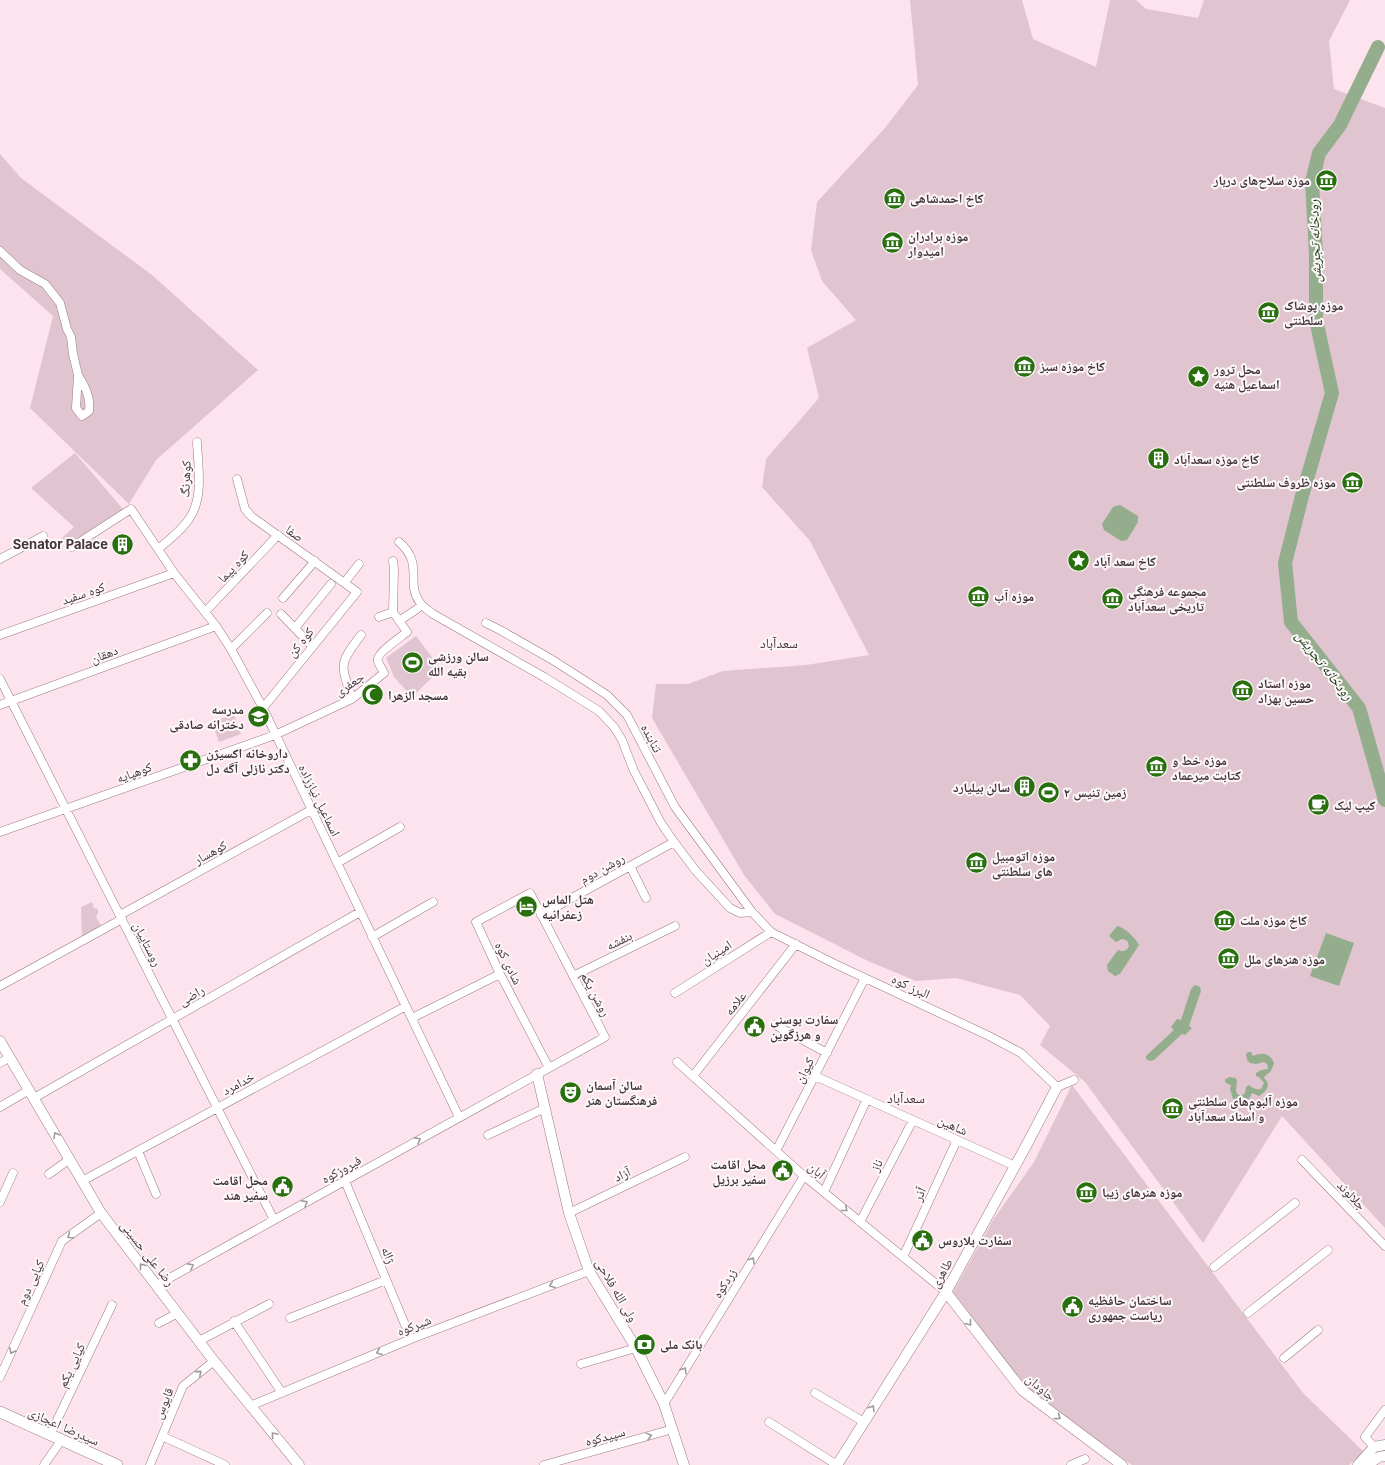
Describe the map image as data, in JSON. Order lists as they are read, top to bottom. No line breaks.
{"streets":{"main road":["سیدرضا اعجازی"],"street":["کوهرنگ","صفا","کوه پیما","کوه سفید","کوه کن","دهقان","جعفری","تنابنده","کوهپایه","اسماعیل نیاززاده","کوهسار","روشن دوم","بنفشه","روستاییان","امینیان","شادی کوه","البرز کوه","روشن یکم","راضی","علامه","کیوان","خدامرد","شاهین","ناز","فیروزکوه","آبان","آزاد","آذر","جلالوند","رضا علی حسینی","ژاله","طاهری","کیایی دوم","زردکوه","ولی‌ الله فلاحی","شیرکوه","کیایی یکم","جاودان","قایوس","سپیدکوه"]},"crossings":[["کوهرنگ","اسماعیل نیاززاده"],["صفا","کوه پیما"],["صفا","کوه کن"],["کوه پیما","اسماعیل نیاززاده"],["کوه سفید","اسماعیل نیاززاده"],["کوه کن","اسماعیل نیاززاده"],["دهقان","اسماعیل نیاززاده"],["دهقان","روستاییان"],["جعفری","کوهپایه"],["جعفری","اسماعیل نیاززاده"],["تنابنده","البرز کوه"],["کوهپایه","اسماعیل نیاززاده"],["کوهپایه","روستاییان"],["اسماعیل نیاززاده","کوهسار"],["اسماعیل نیاززاده","راضی"],["اسماعیل نیاززاده","خدامرد"],["اسماعیل نیاززاده","فیروزکوه"],["کوهسار","روستاییان"],["روشن دوم","روشن یکم"],["بنفشه","روشن یکم"],["روستاییان","راضی"],["روستاییان","خدامرد"],["روستاییان","فیروزکوه"],["امینیان","البرز کوه"],["شادی کوه","روشن یکم"],["البرز کوه","علامه"],["البرز کوه","کیوان"],["البرز کوه","طاهری"],["روشن یکم","فیروزکوه"],["روشن یکم","ولی‌ الله فلاحی"],["راضی","رضا علی حسینی"],["علامه","آبان"],["کیوان","شاهین"],["کیوان","آبان"],["خدامرد","رضا علی حسینی"],["شاهین","ناز"],["شاهین","آذر"],["شاهین","طاهری"],["ناز","آبان"],["فیروزکوه","رضا علی حسینی"],["فیروزکوه","ژاله"],["فیروزکوه","ولی‌ الله فلاحی"],["آبان","آذر"],["آبان","طاهری"],["آبان","زردکوه"],["آبان","جاودان"],["آزاد","ولی‌ الله فلاحی"],["رضا علی حسینی","کیایی دوم"],["رضا علی حسینی","شیرکوه"],["رضا علی حسینی","قایوس"],["ژاله","شیرکوه"],["طاهری","جاودان"],["زردکوه","ولی‌ الله فلاحی"],["ولی‌ الله فلاحی","شیرکوه"],["ولی‌ الله فلاحی","سپیدکوه"],["کیایی یکم","سیدرضا اعجازی"]],"one_way":["فیروزکوه","رضا علی حسینی","طاهری","کیایی دوم","زردکوه","جاودان","قایوس","سپیدکوه"],"districts":["سعدآباد","سعدآباد"],"water":["رودخانه تجریش"],"places":{"museum":["موزه سلاح‌های دربار","کاخ احمدشاهی","موزه برادران امیدوار","موزه پوشاک سلطنتی","کاخ موزه سبز","موزه ظروف سلطنتی","موزه آب","مجموعه فرهنگی تاریخی سعدآباد","موزه استاد حسین بهزاد","موزه خط و کتابت میرعماد","موزه اتومبیل های سلطنتی","کاخ موزه ملت","موزه هنرهای ملل","موزه آلبوم‌های سلطنتی و اسناد سعدآباد","موزه هنرهای زیبا"],"place":["محل ترور اسماعیل هنیه","کاخ سعد آباد"],"building":["کاخ موزه سعدآباد","Senator Palace","سالن بیلیارد"],"sports":["سالن ورزشی بقیه الله","زمین تنیس ۲"],"mosque":["مسجد الزهرا"],"school or university":["مدرسه دخترانه صادقی"],"pharmacy":["داروخانه اکسیژن دکتر نازلی آگه دل"],"cafe":["کیپ لیک"],"hotel":["هتل الماس زعفرانیه"],"public building":["سفارت بوسنی و هرزگوین","محل اقامت سفیر برزیل","محل اقامت سفیر هند","سفارت بلاروس","ساختمان حافظیه ریاست جمهوری"],"theatre":["سالن آسمان فرهنگستان هنر"],"bank":["بانک ملی"]}}
